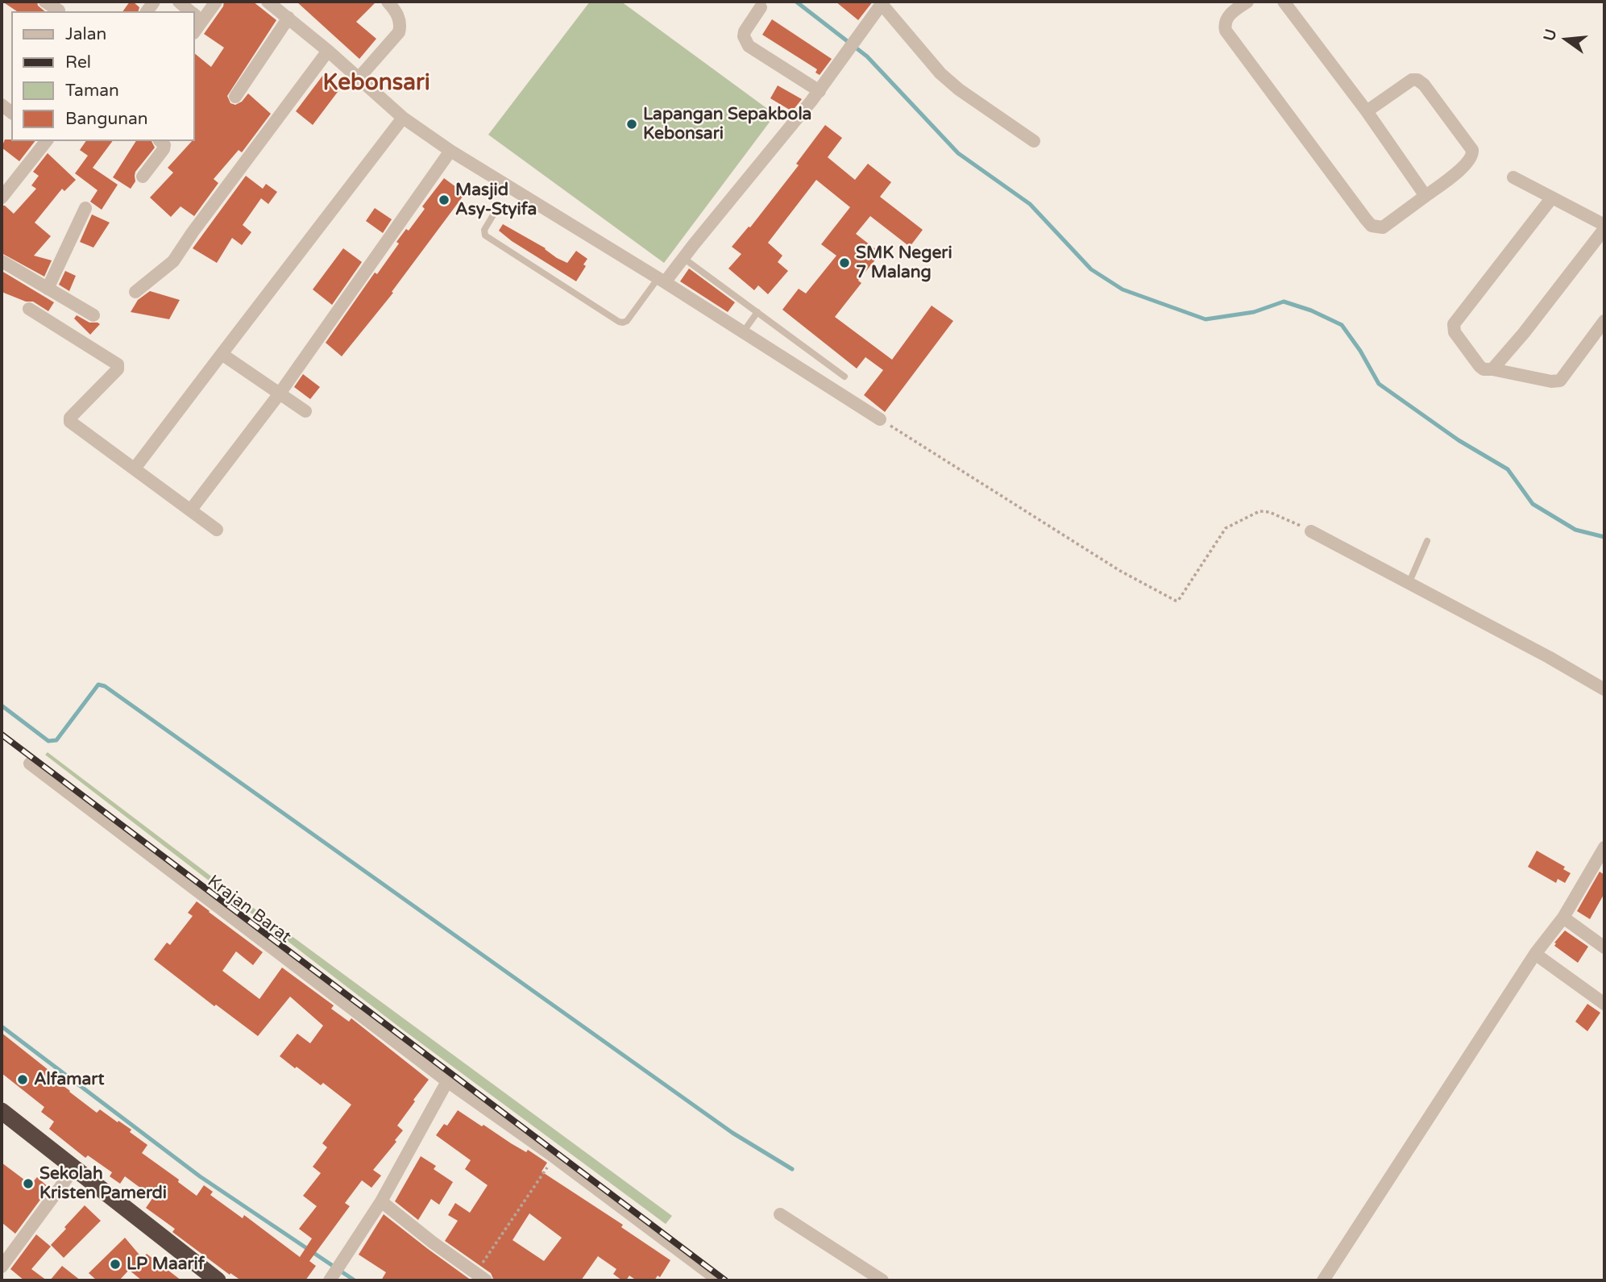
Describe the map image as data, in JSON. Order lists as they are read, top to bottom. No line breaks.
{"streets":{"street":["Krajan Barat"]},"districts":["Kebonsari"],"places":["Lapangan Sepakbola Kebonsari","Masjid Asy-Styifa","SMK Negeri 7 Malang","Alfamart","Sekolah Kristen Pamerdi","LP Maarif"],"legend":["Jalan","Rel","Taman","Bangunan"],"north":"left"}
